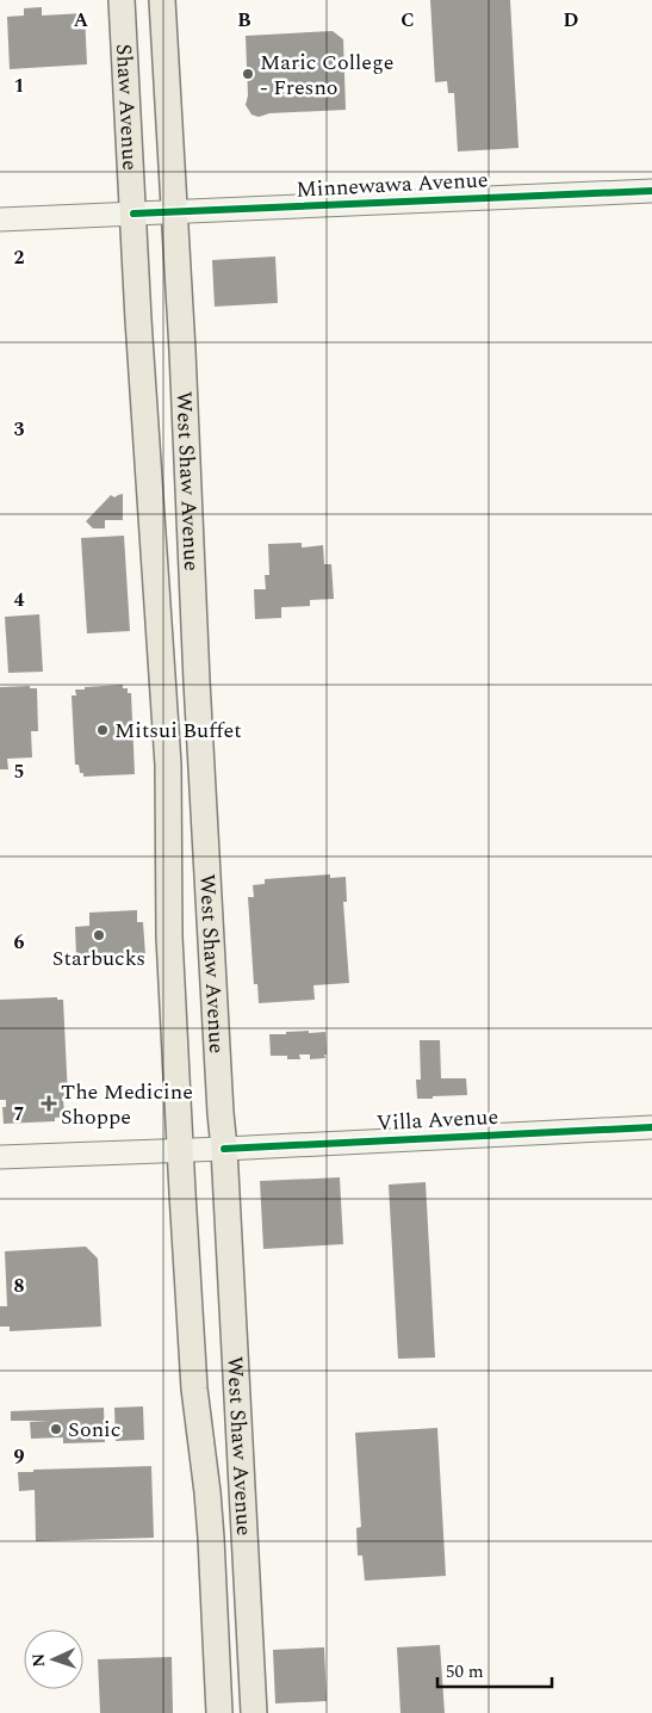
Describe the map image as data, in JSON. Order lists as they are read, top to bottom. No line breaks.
{"streets":{"main road":["Shaw Avenue","West Shaw Avenue"],"street":["Minnewawa Avenue","Villa Avenue"]},"crossings":[["Shaw Avenue","Minnewawa Avenue"],["Shaw Avenue","West Shaw Avenue"],["Minnewawa Avenue","West Shaw Avenue"],["West Shaw Avenue","Villa Avenue"]],"places":{"other":["Maric College - Fresno","Mitsui Buffet","Starbucks","Sonic"],"health":["The Medicine Shoppe"]},"scale_bar":"50 m","north":"left","grid":{"columns":["A","B","C","D"],"rows":["1","2","3","4","5","6","7","8","9"]}}
